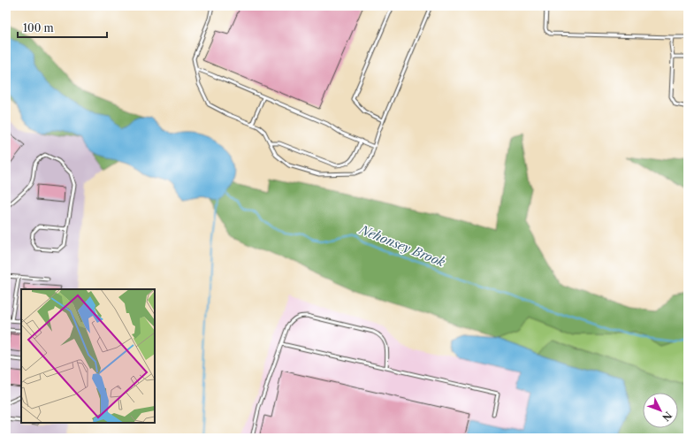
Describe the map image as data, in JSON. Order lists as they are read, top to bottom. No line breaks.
{"water":["Nehonsey Brook"],"scale_bar":"100 m","north":"bottom right"}
